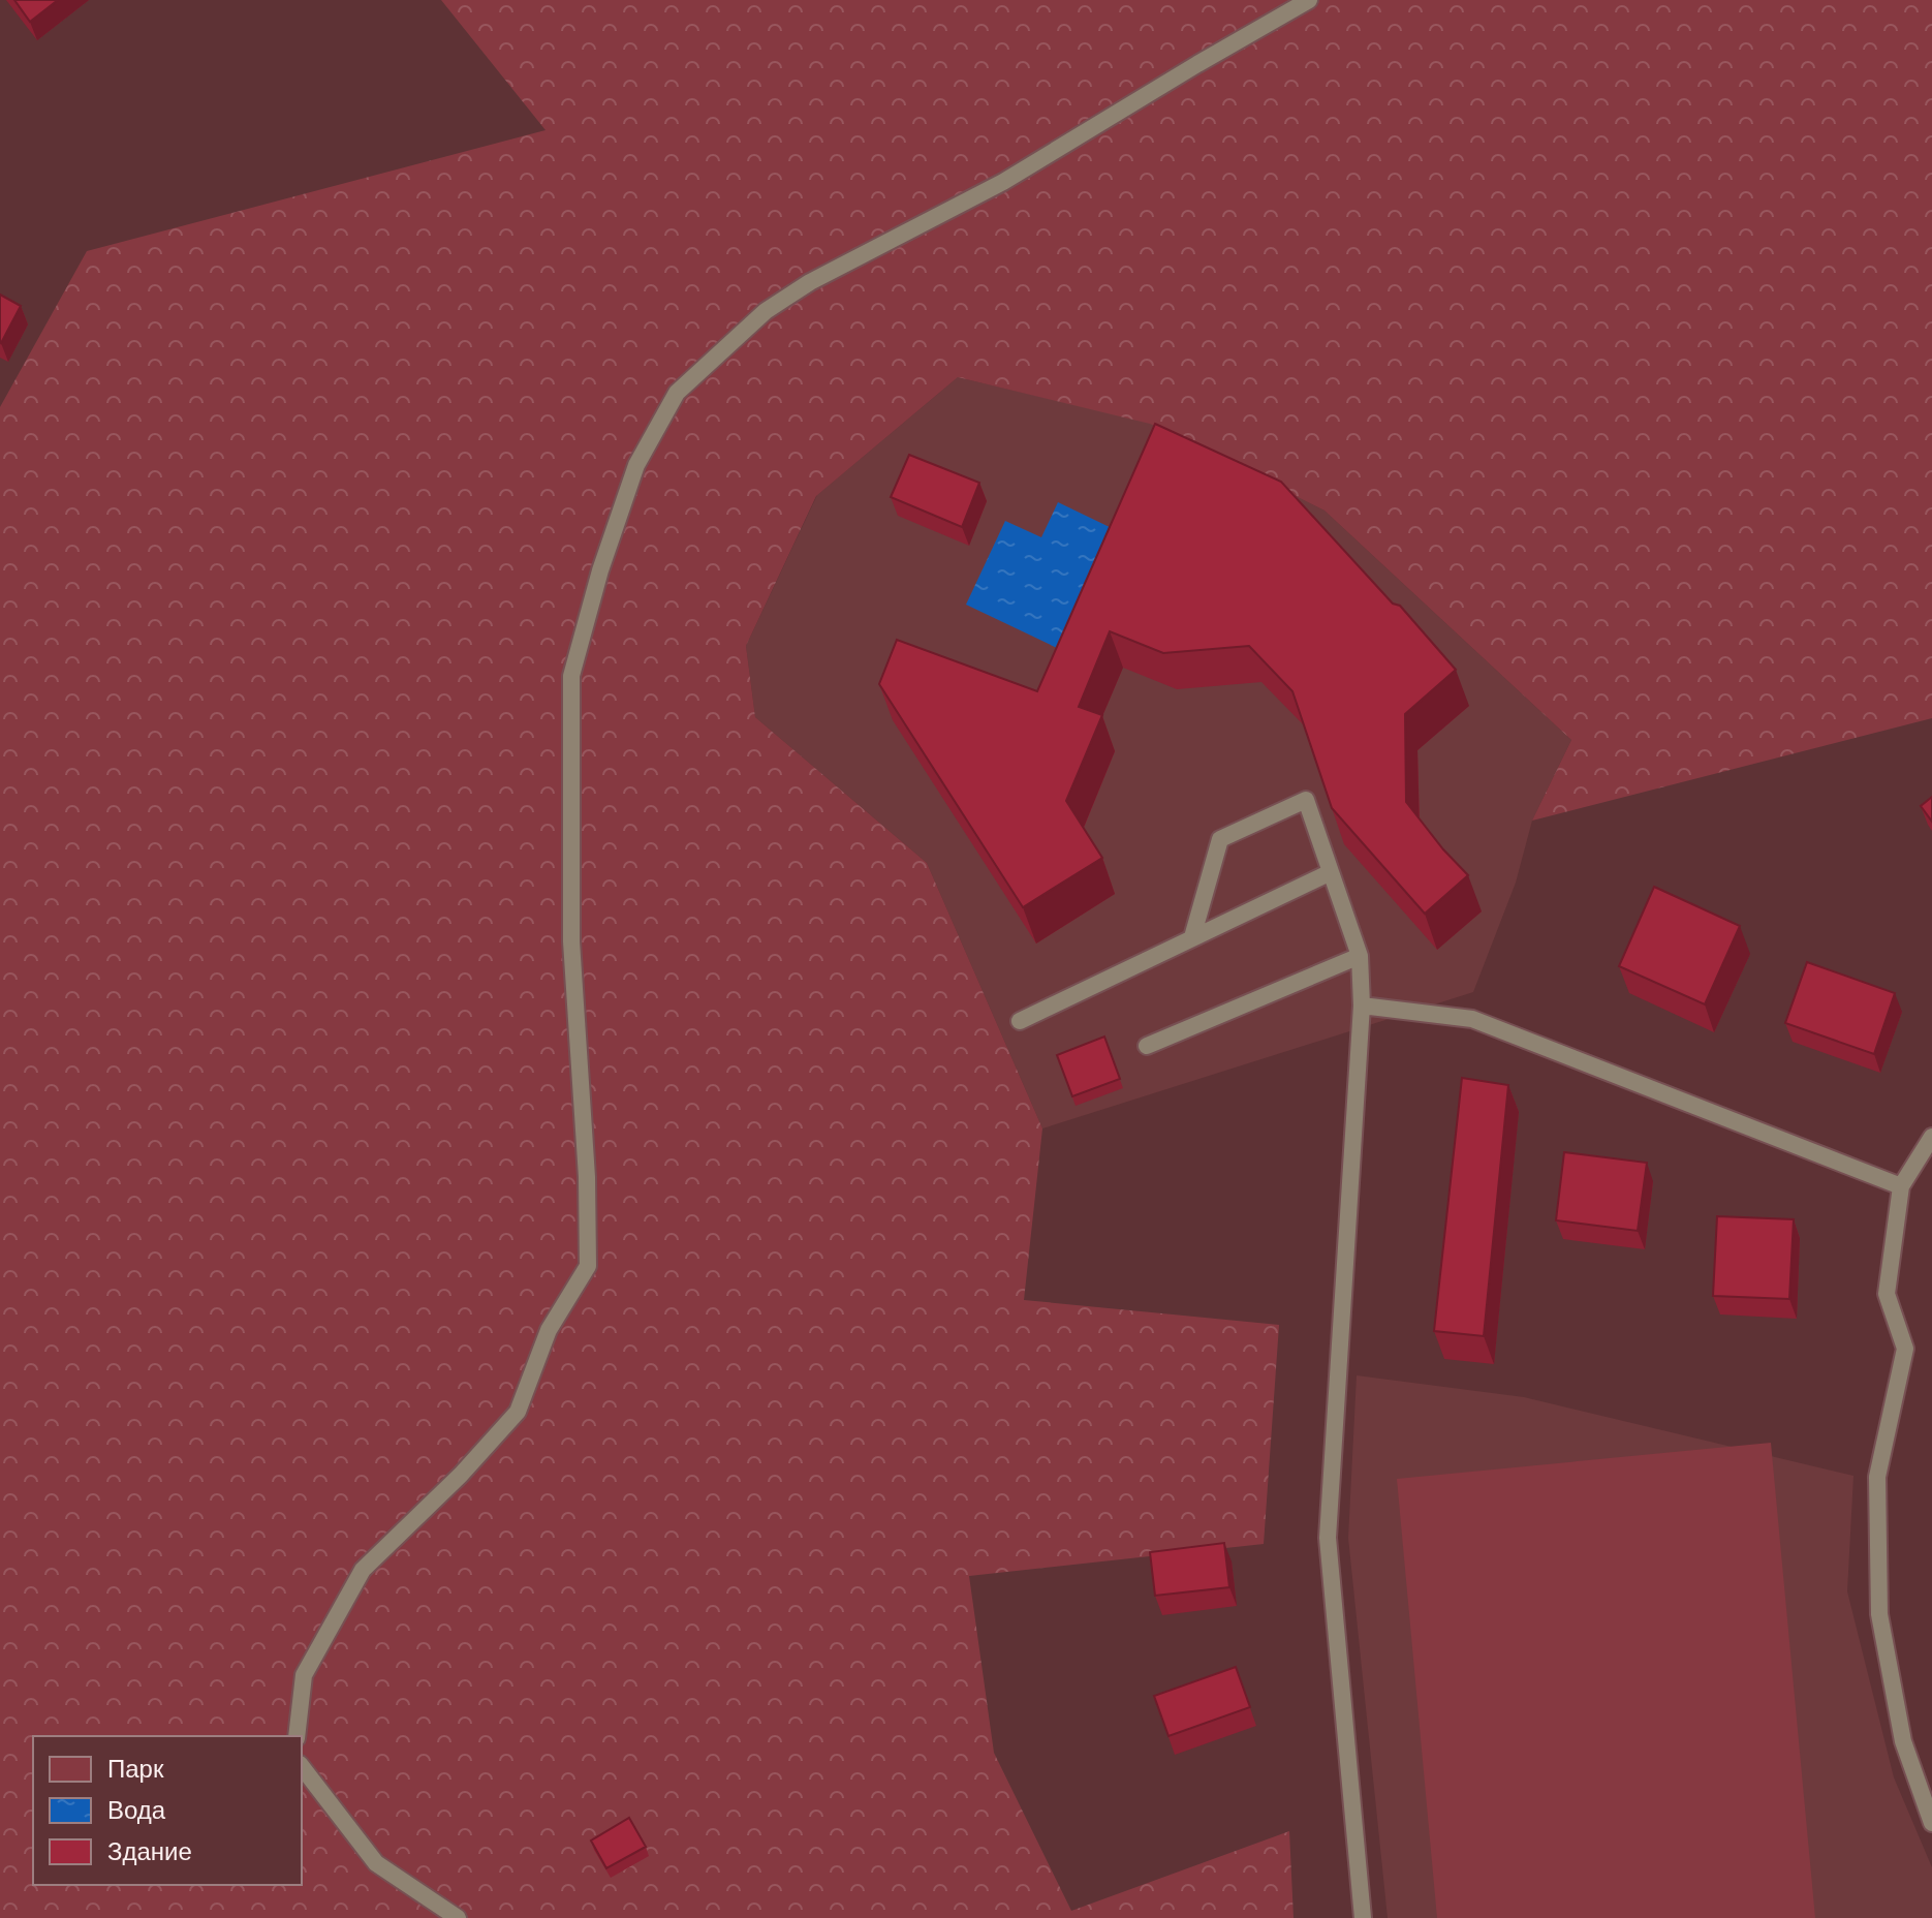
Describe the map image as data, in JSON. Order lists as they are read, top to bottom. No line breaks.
{"legend":["Парк","Вода","Здание"]}
